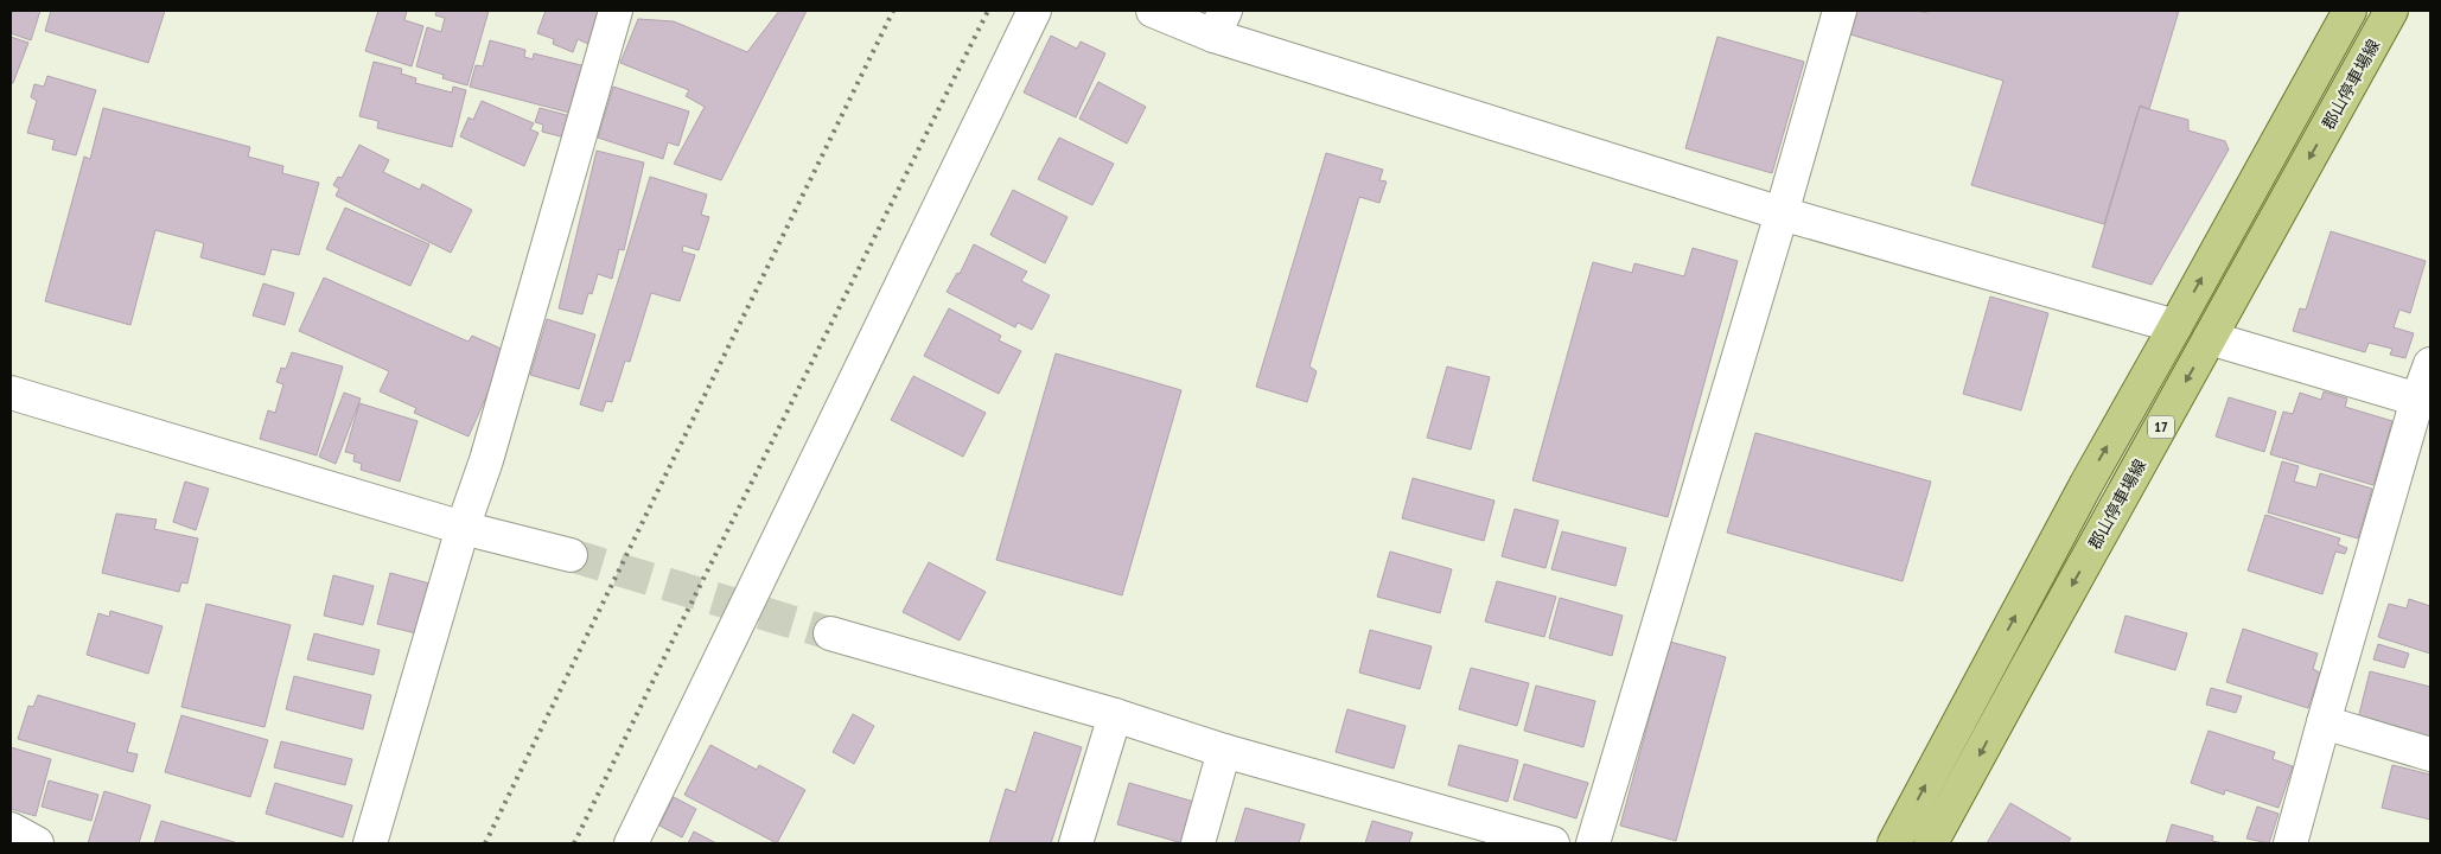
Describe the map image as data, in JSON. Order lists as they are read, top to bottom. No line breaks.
{"streets":{"main road":["郡山停車場線","17"]}}
